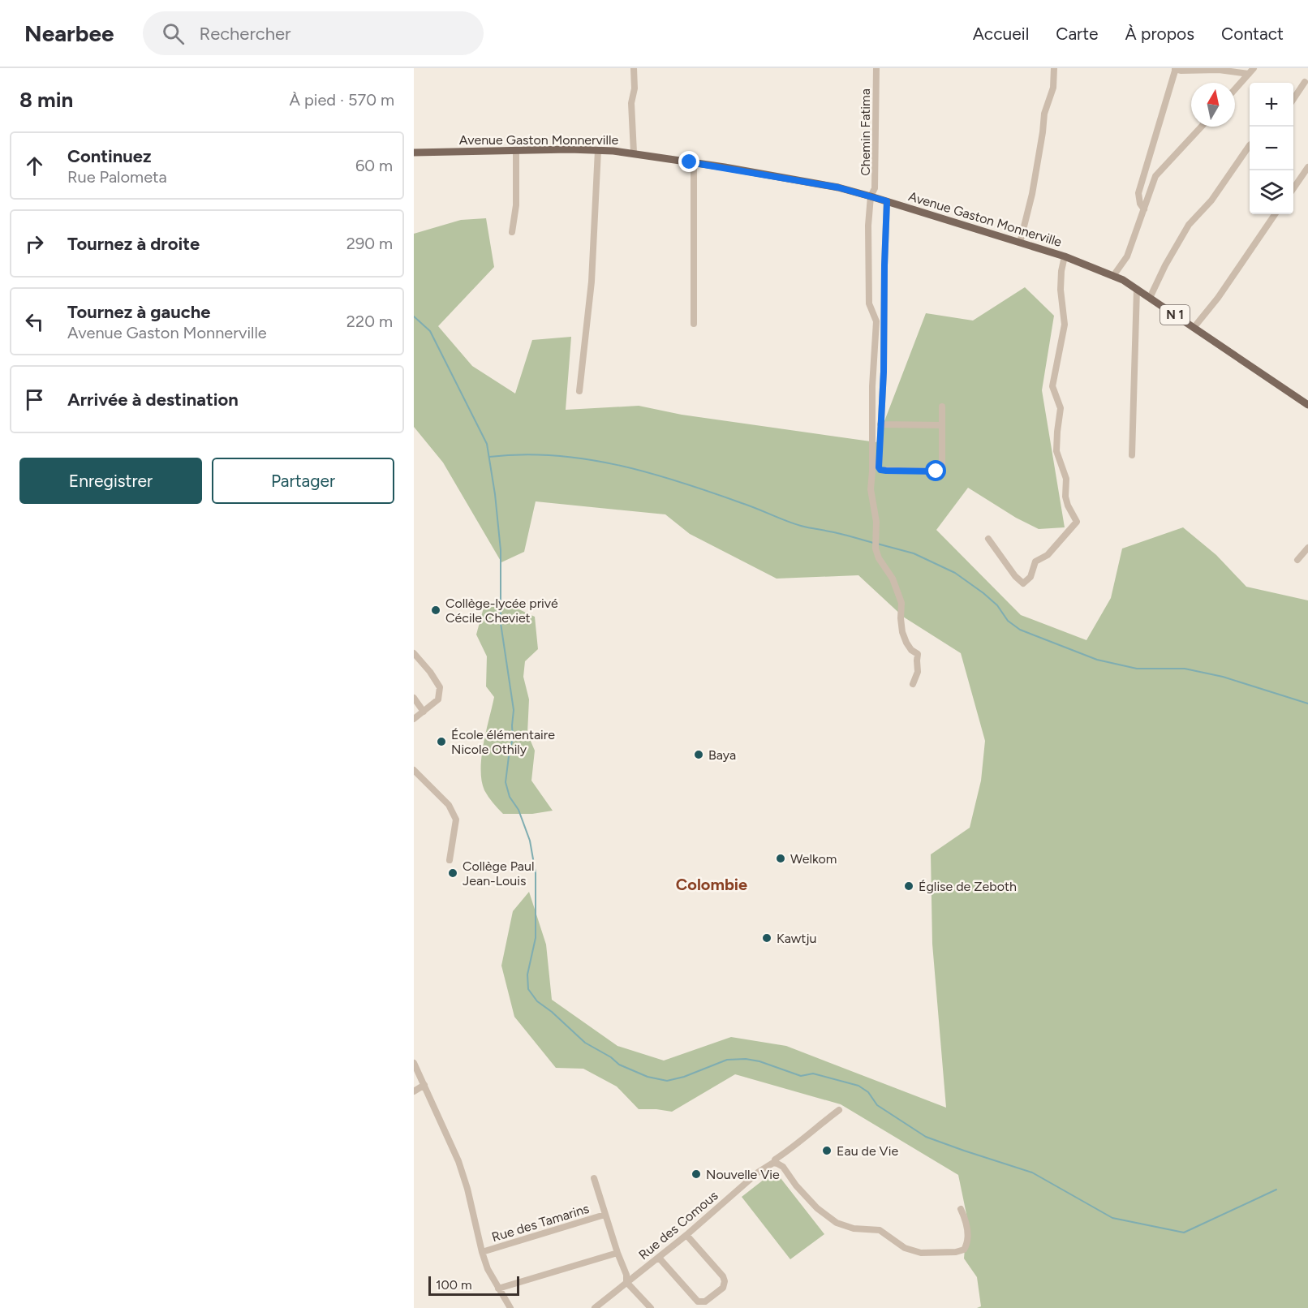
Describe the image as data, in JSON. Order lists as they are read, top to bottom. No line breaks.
{"streets":{"main road":["Avenue Gaston Monnerville","N 1"],"street":["Chemin Fatima","Rue des Tamarins","Rue des Comous"]},"crossings":[["Chemin Fatima","Avenue Gaston Monnerville"]],"districts":["Colombie"],"places":["Collège-lycée privé Cécile Cheviet","École élémentaire Nicole Othily","Baya","Welkom","Collège Paul Jean-Louis","Église de Zeboth","Kawtju","Eau de Vie","Nouvelle Vie"],"scale_bar":"100 m","north":"top","page":{"header":"Nearbee","search":"Rechercher","nav":["Accueil","Carte","À propos","Contact"],"heading":["8 min","À pied · 570 m"],"map_buttons":["+","−"],"list":[["Continuez","Rue Palometa","60 m"],["Tournez à droite","290 m"],["Tournez à gauche","Avenue Gaston Monnerville","220 m"],"Arrivée à destination"],"buttons":["Enregistrer","Partager"],"scale":"100 m"}}
